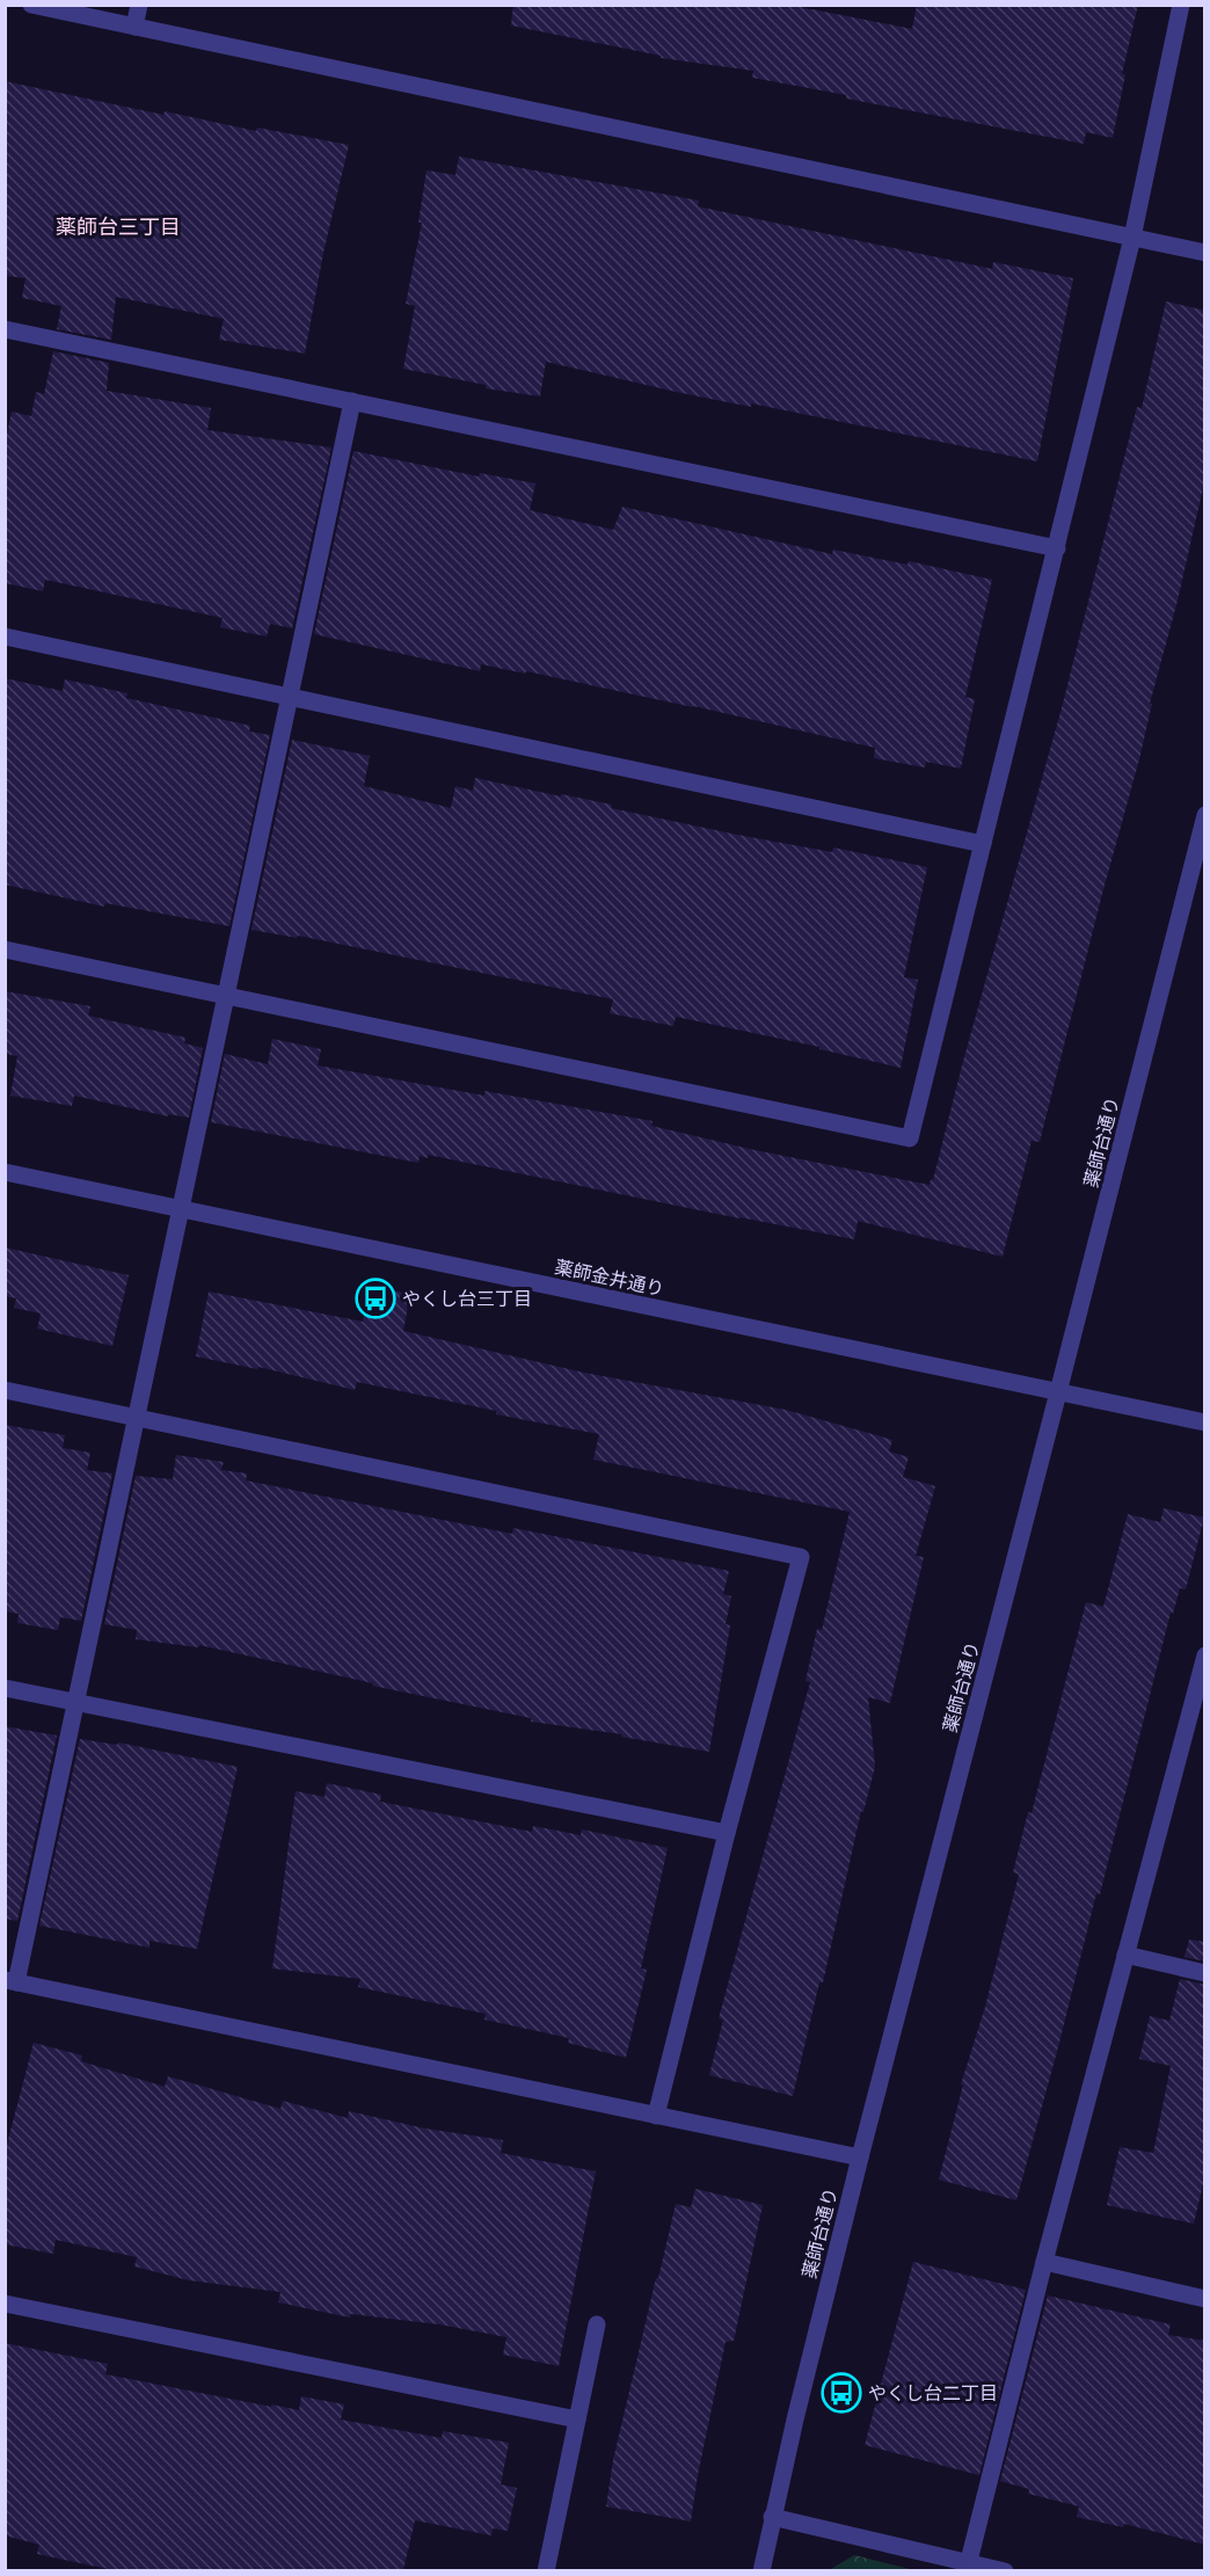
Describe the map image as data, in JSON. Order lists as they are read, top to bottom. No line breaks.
{"streets":{"street":["薬師台通り","薬師金井通り"]},"crossings":[["薬師台通り","薬師金井通り"]],"districts":["薬師台三丁目"],"places":{"bus stop":["やくし台三丁目","やくし台二丁目"]}}
